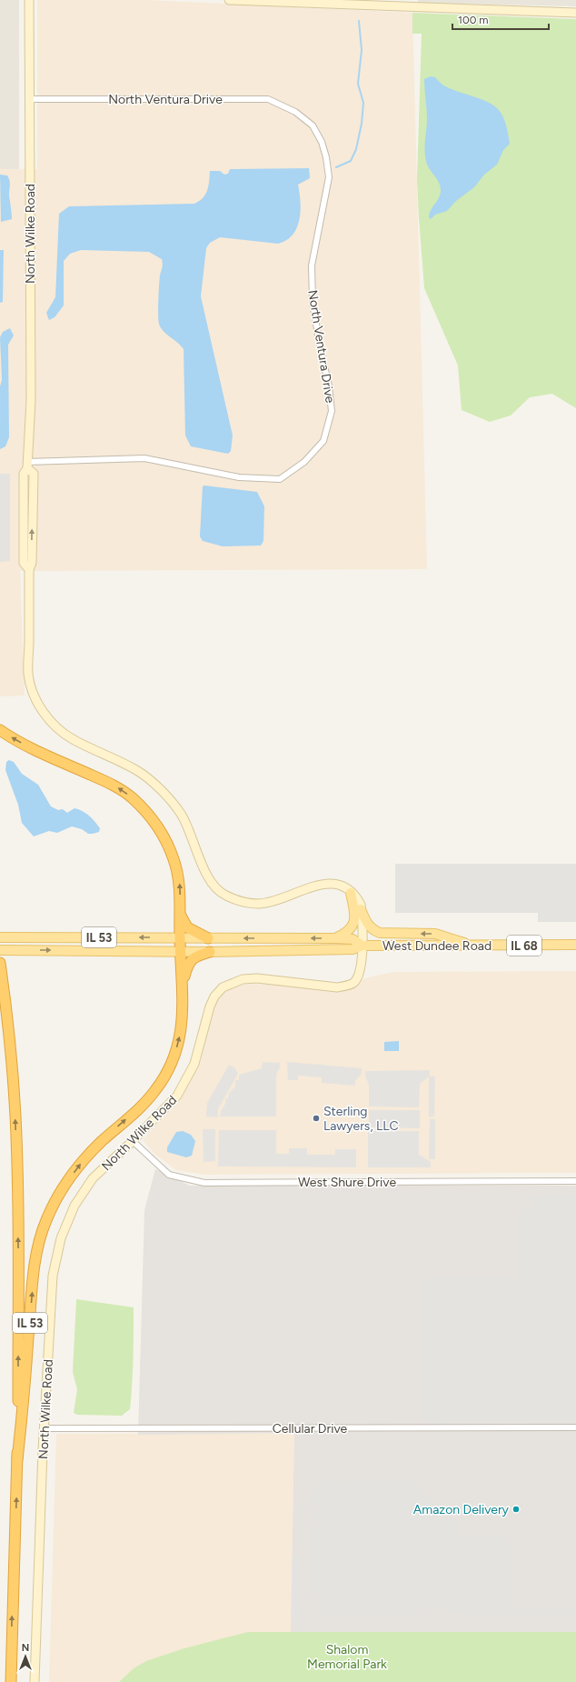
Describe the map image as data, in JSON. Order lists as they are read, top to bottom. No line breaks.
{"streets":{"highway":["IL 53"],"main road":["West Dundee Road","IL 68"],"street":["North Ventura Drive","North Wilke Road","West Shure Drive","Cellular Drive"]},"crossings":[["North Ventura Drive","North Wilke Road"],["North Wilke Road","West Dundee Road"],["North Wilke Road","West Shure Drive"],["North Wilke Road","Cellular Drive"],["IL 53","West Dundee Road"],["IL 53","IL 68"],["West Dundee Road","IL 68"]],"parks":["Shalom Memorial Park"],"places":["Sterling Lawyers, LLC","Amazon Delivery"],"scale_bar":"100 m","north":"top"}
